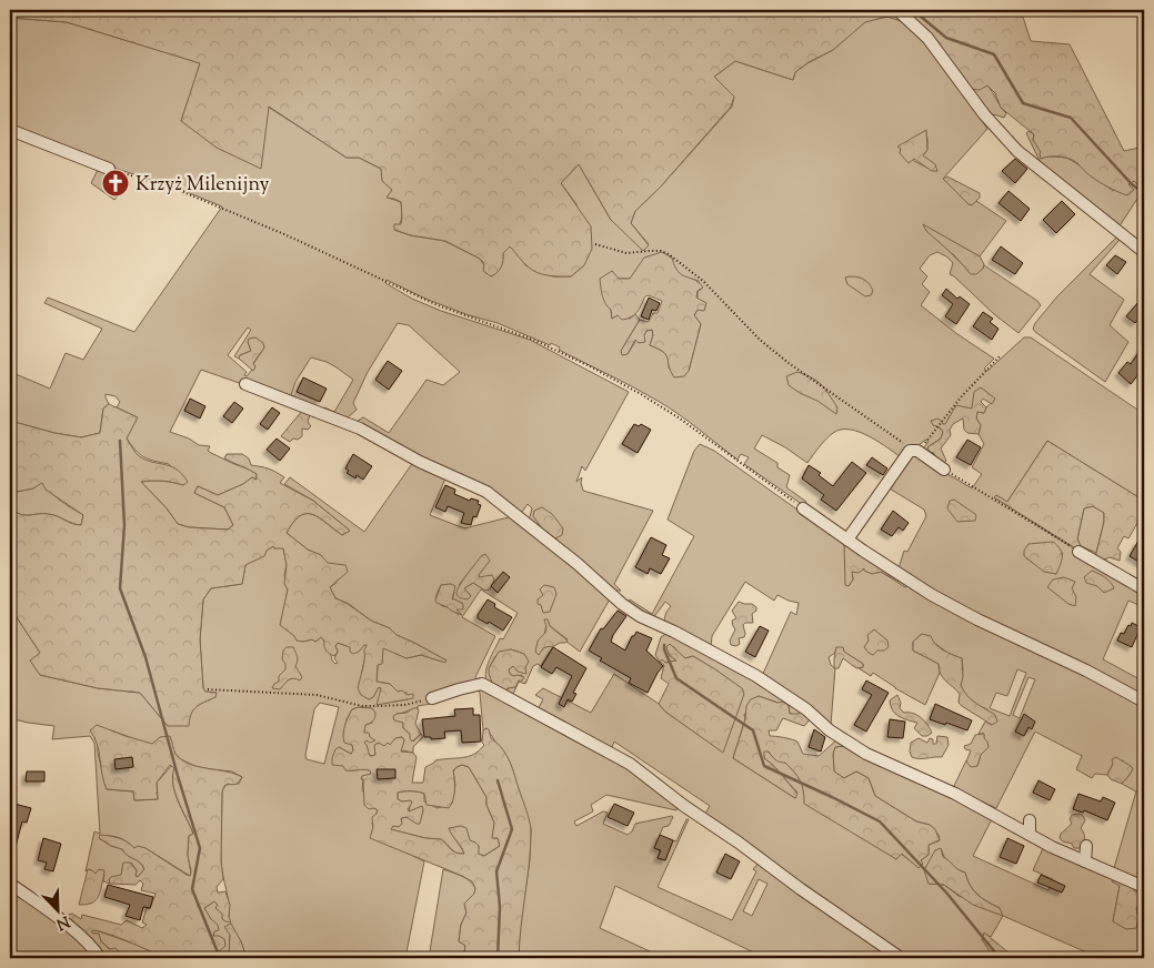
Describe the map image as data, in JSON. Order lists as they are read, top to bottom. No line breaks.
{"places":{"church":["Krzyż Milenijny"]},"north":"bottom right"}
